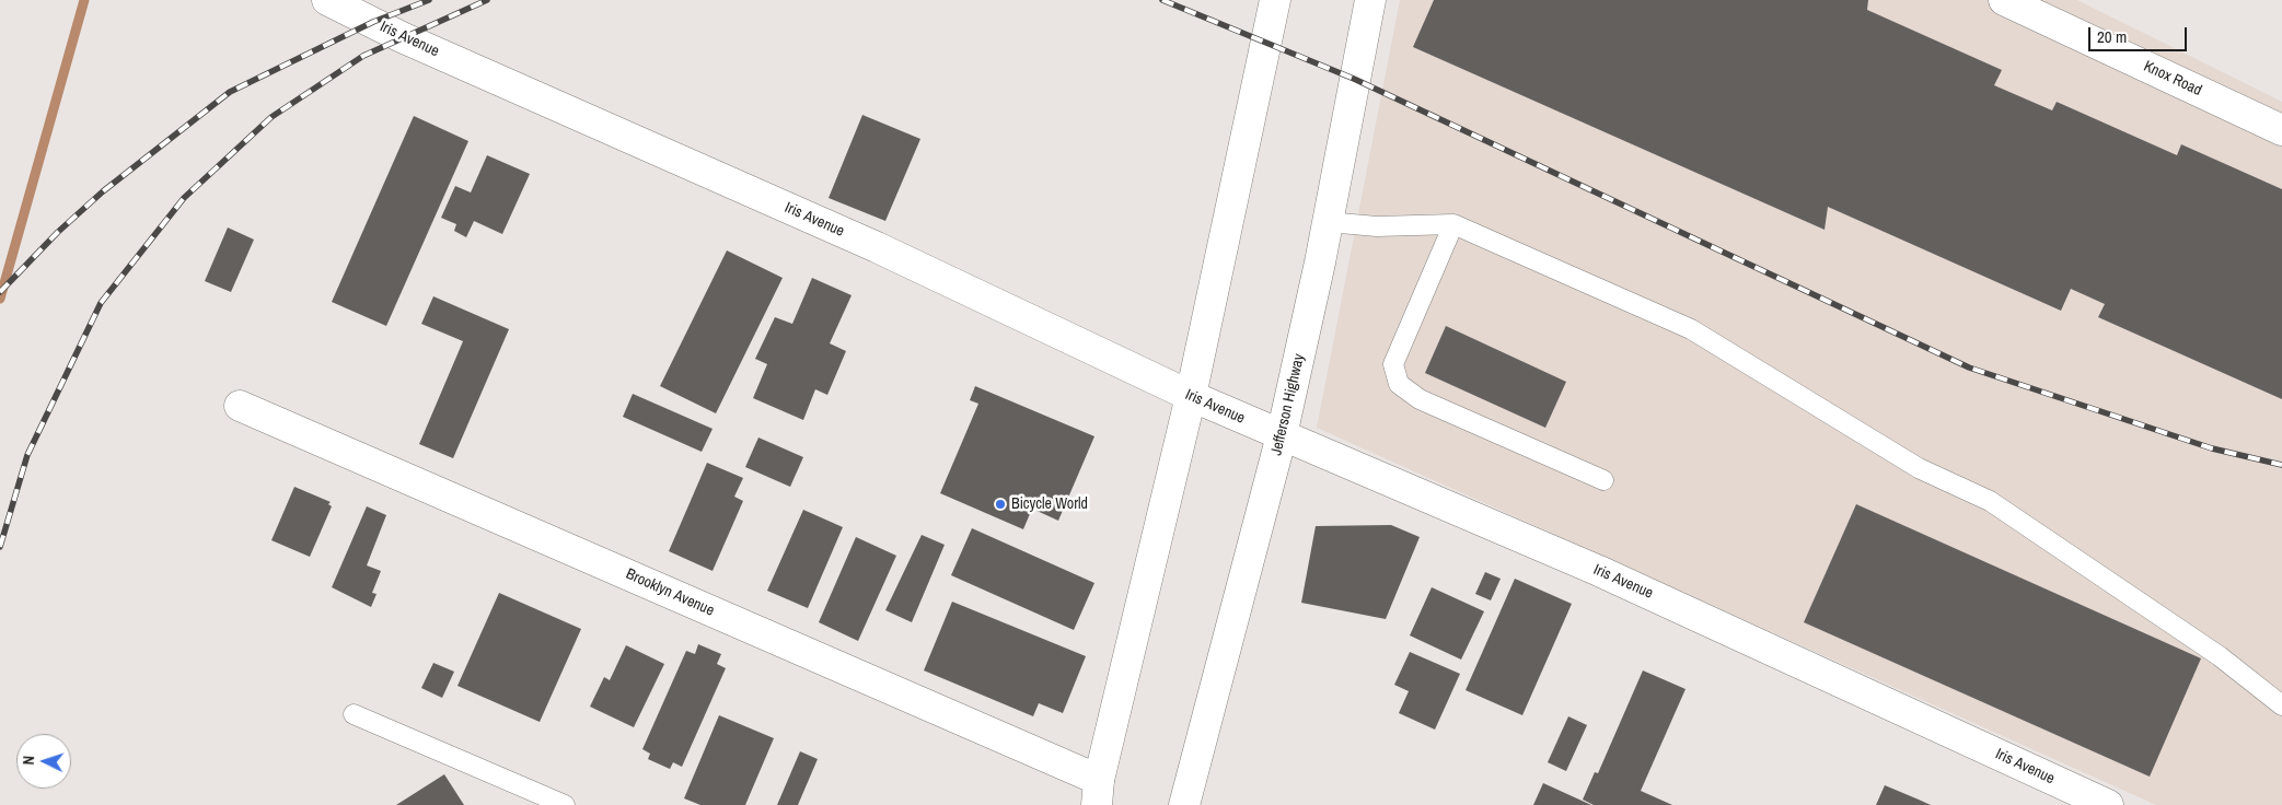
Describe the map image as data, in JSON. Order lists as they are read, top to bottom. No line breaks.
{"streets":{"street":["Iris Avenue","Knox Road","Jefferson Highway","Brooklyn Avenue"]},"crossings":[["Iris Avenue","Jefferson Highway"]],"places":["Bicycle World"],"scale_bar":"20 m","north":"left"}
